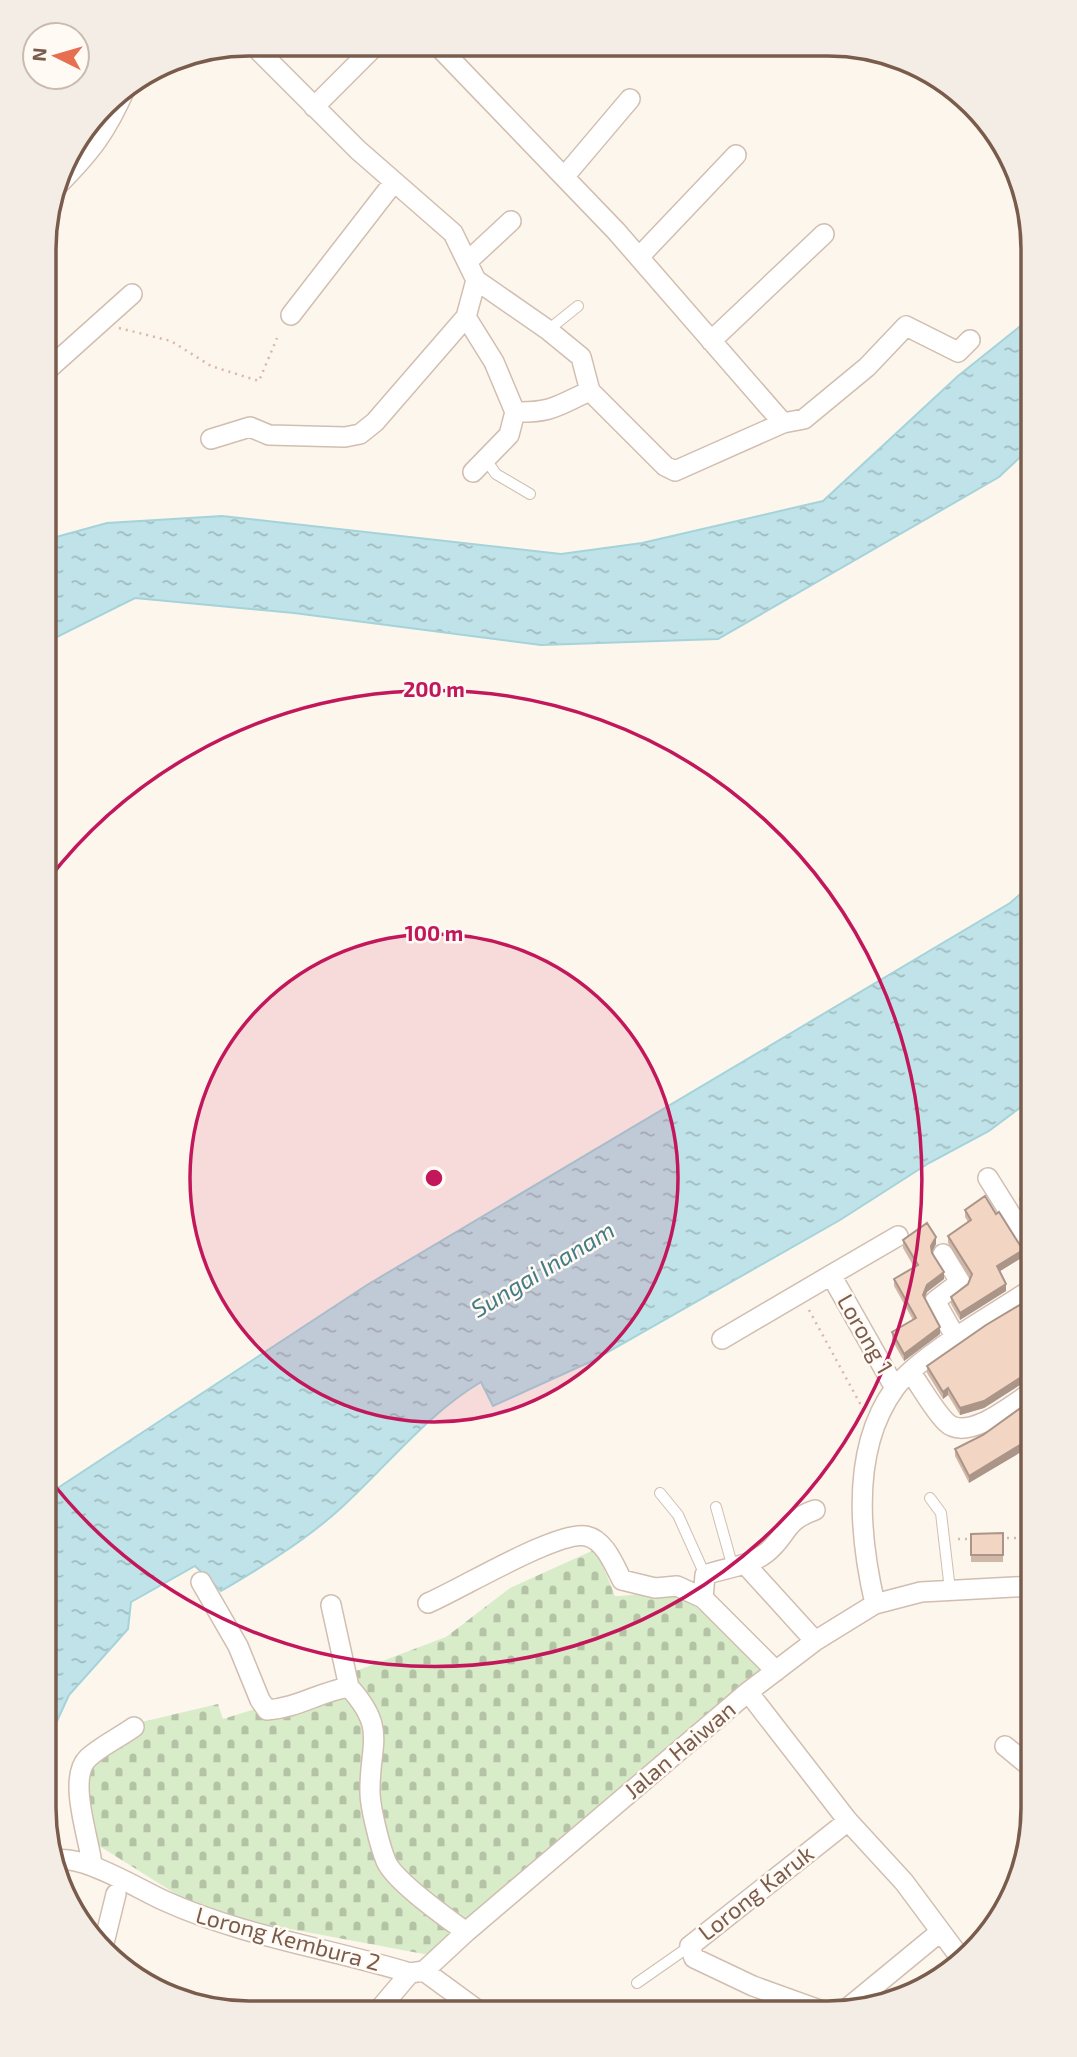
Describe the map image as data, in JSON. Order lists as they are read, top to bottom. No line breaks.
{"streets":{"street":["Lorong 1","Jalan Haiwan","Lorong Karuk","Lorong Kembura 2"]},"crossings":[["Jalan Haiwan","Lorong Kembura 2"]],"water":["Sungai Inanam"],"north":"left","rings":["200 m","100 m"]}
